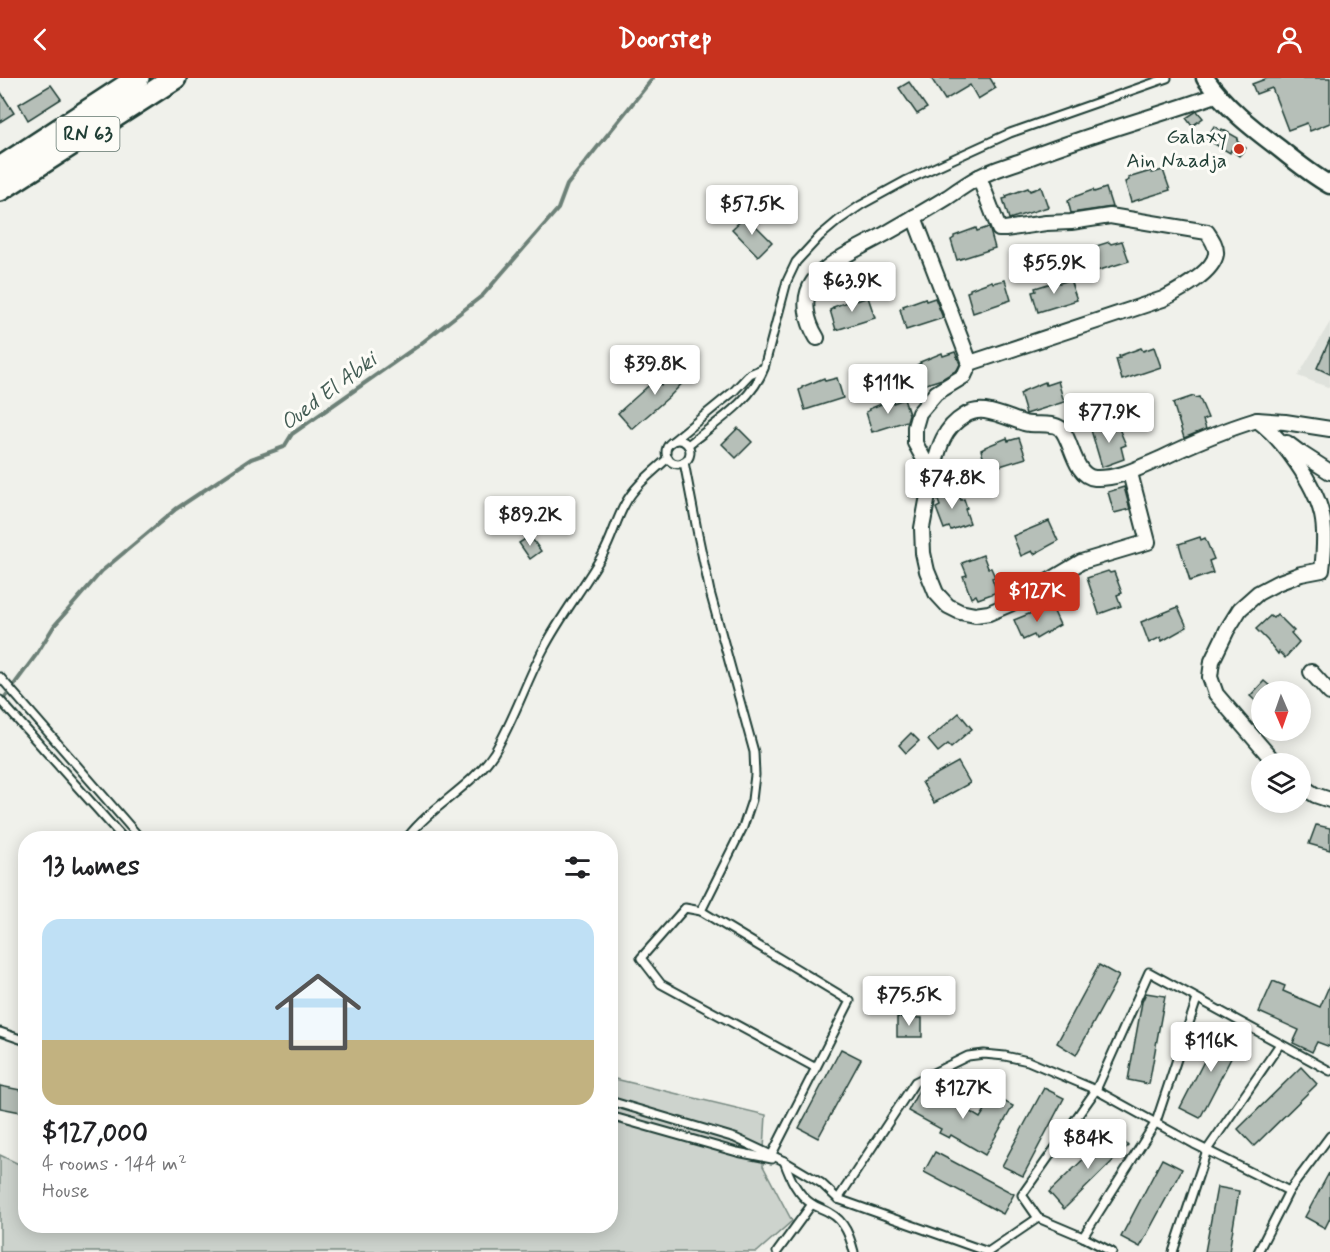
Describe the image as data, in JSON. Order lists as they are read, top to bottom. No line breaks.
{"streets":{"main road":["RN 63"]},"water":["Oued El Abki"],"places":["Galaxy Ain Naadja"],"north":"bottom","page":{"header":"Doorstep","price":["$57.5K","$55.9K","$63.9K","$39.8K","$111K","$77.9K","$74.8K","$89.2K","$127K","$75.5K","$116K","$127K","$84K"],"heading":"13 homes","list":[{"name":"$127,000","note":"4 rooms · 144 m² · House"}]}}
